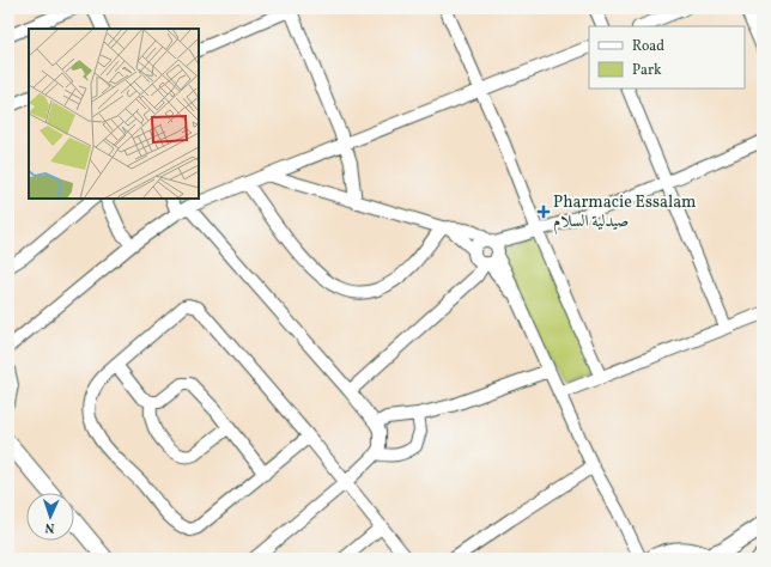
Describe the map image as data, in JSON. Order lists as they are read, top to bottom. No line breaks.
{"places":{"health":["Pharmacie Essalam صيدلية السلام"]},"legend":["Road","Park"],"north":"bottom"}
